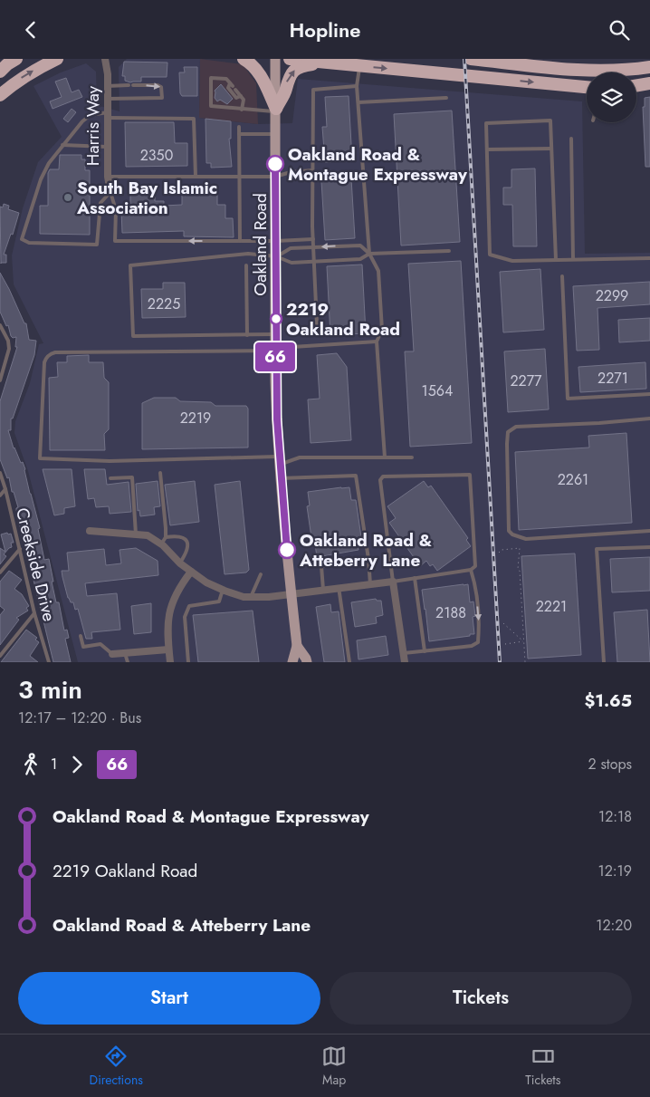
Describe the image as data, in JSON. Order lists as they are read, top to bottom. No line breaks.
{"streets":{"main road":["Oakland Road"],"street":["Harris Way"],"lane":["Creekside Drive"]},"places":["Oakland Road & Montague Expressway","South Bay Islamic Association","2219 Oakland Road","Oakland Road & Atteberry Lane"],"lines":["bus line 66"],"house_numbers":["2350","2299","2225","2271","2277","1564","2219","2261","2221","2188"],"page":{"header":"Hopline","on_map":"66","heading":["3 min","12:17 – 12:20 · Bus","$1.65"],"legs":["1","66","2 stops"],"list":[{"name":"Oakland Road & Montague Expressway","value":"12:18"},{"name":"2219 Oakland Road","value":"12:19"},{"name":"Oakland Road & Atteberry Lane","value":"12:20"}],"buttons":["Start","Tickets"],"tabs":["Directions","Map","Tickets"]}}
